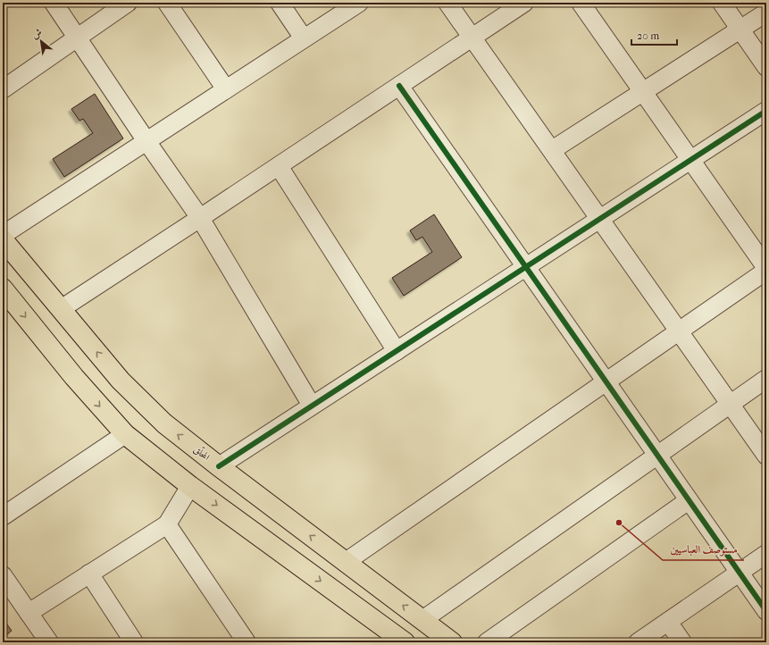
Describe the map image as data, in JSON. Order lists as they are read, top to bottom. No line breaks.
{"streets":{"highway":["المحلّق"]},"places":["مستوصف العباسيين"],"scale_bar":"20 m","north":"top left"}
